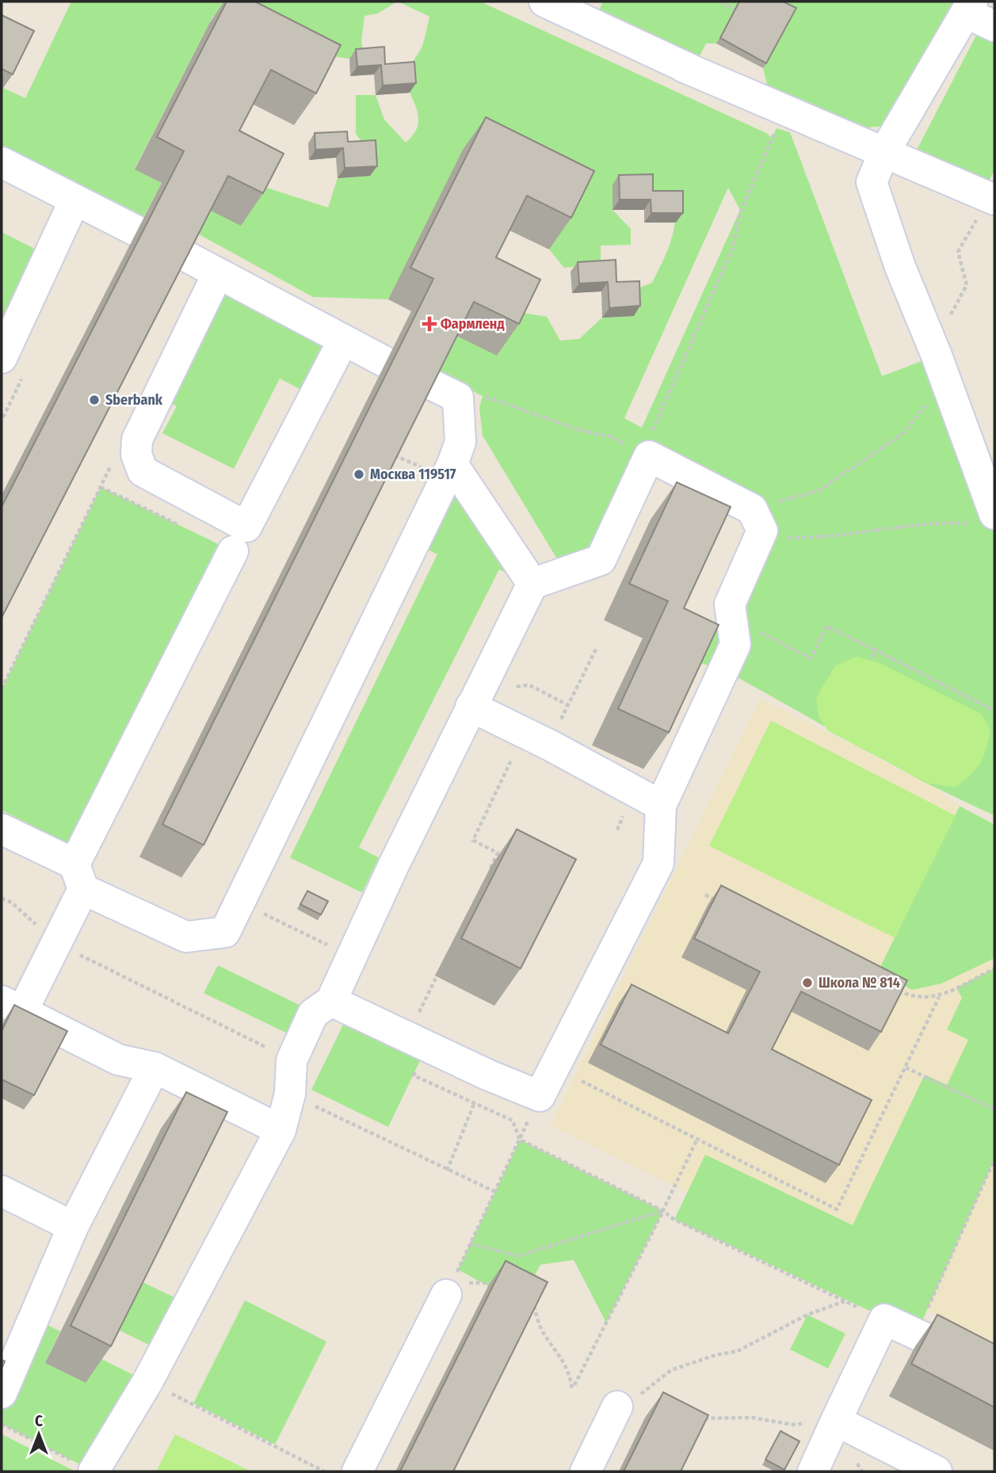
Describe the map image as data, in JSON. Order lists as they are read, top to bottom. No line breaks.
{"places":{"health":["Фармленд"],"other":["Sberbank","Москва 119517","Школа № 814"]},"north":"top"}
